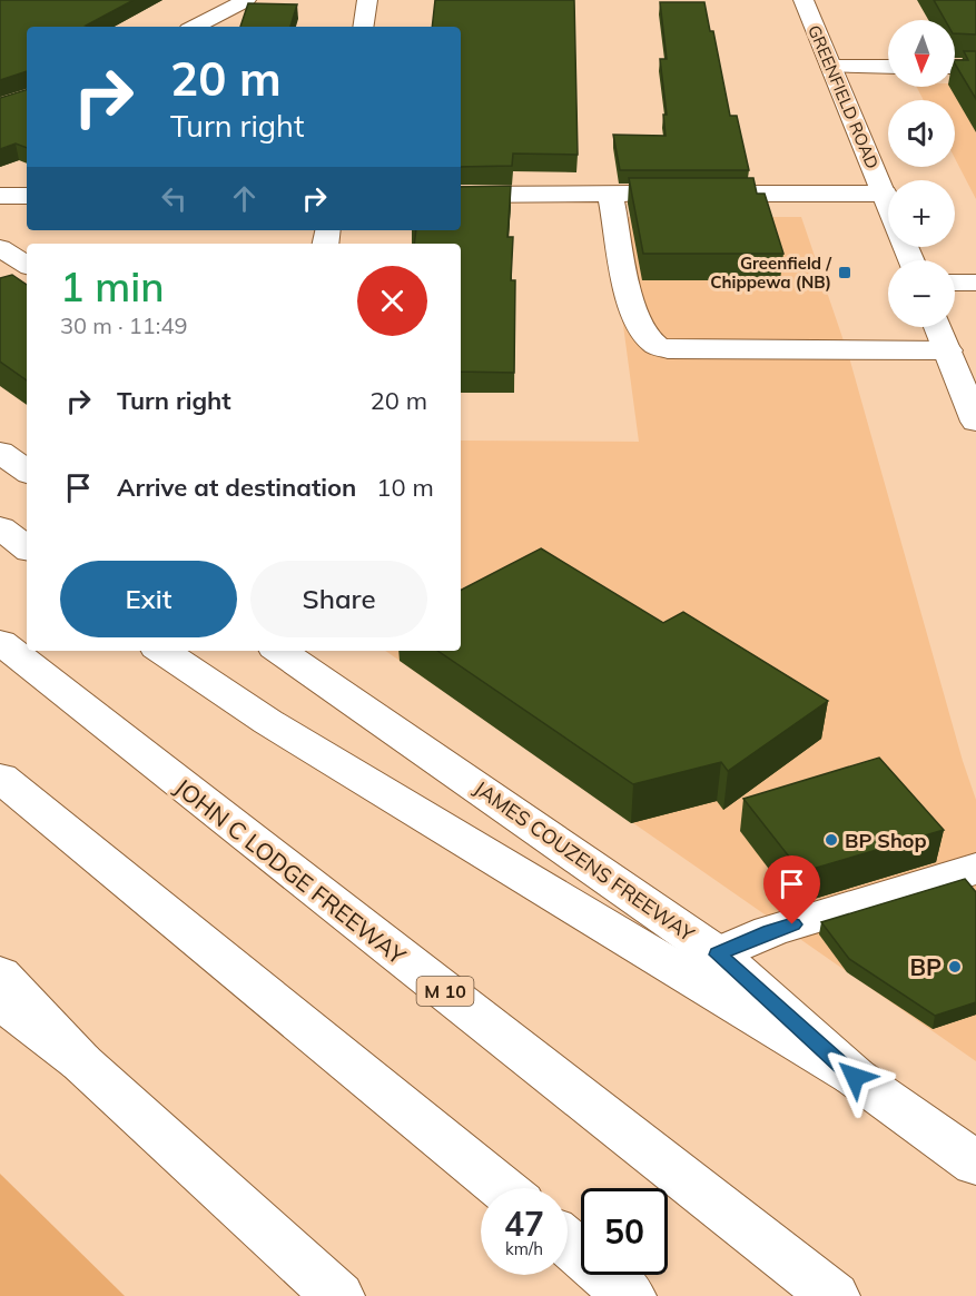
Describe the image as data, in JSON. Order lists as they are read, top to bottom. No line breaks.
{"streets":{"main road":["GREENFIELD ROAD","JAMES COUZENS FREEWAY","JOHN C LODGE FREEWAY","M 10"]},"places":{"transit":["Greenfield / Chippewa (NB)"],"other":["BP Shop","BP"]},"north":"bottom","page":{"map_buttons":["+","−"],"turn":["20 m","Turn right"],"heading":["1 min","30 m · 11:49"],"list":[{"name":"Turn right","value":"20 m"},{"name":"Arrive at destination","value":"10 m"}],"buttons":["Exit","Share"],"speed":"47 km/h","limit":"50"}}
